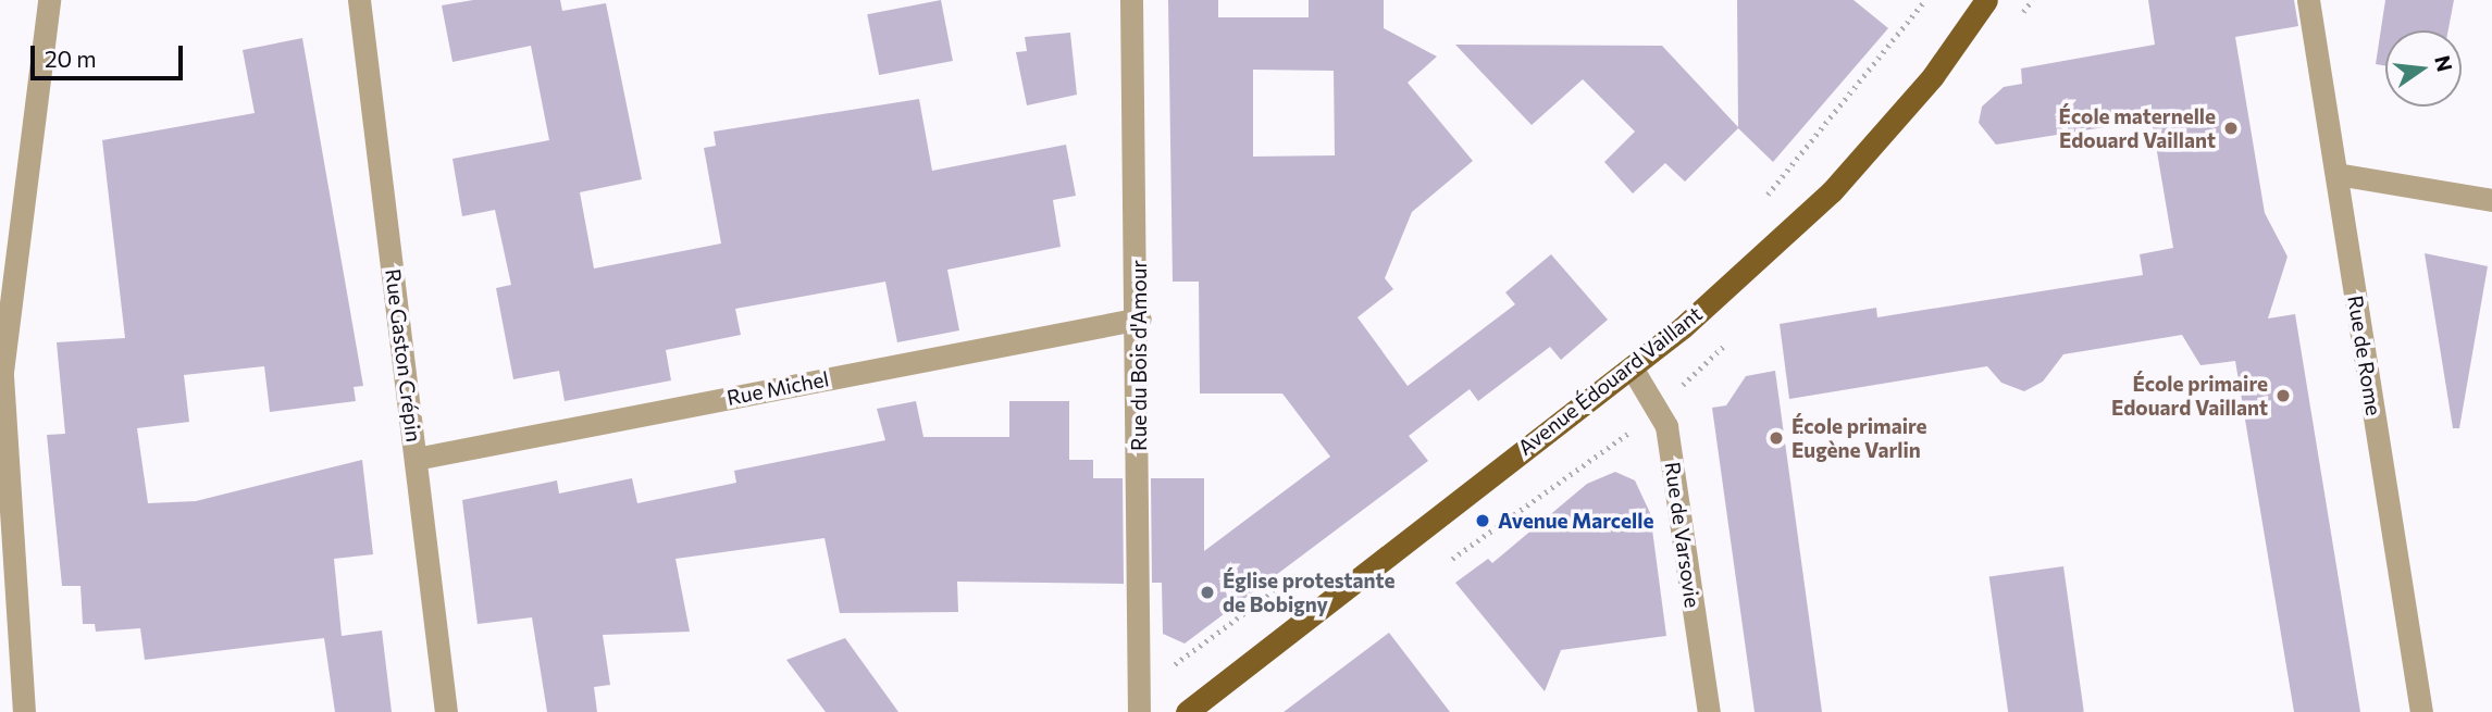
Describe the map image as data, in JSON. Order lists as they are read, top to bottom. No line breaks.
{"streets":{"main road":["Avenue Édouard Vaillant"],"street":["Rue Gaston Crépin","Rue du Bois d'Amour","Rue de Rome","Rue Michel","Rue de Varsovie"]},"crossings":[["Rue Gaston Crépin","Rue Michel"],["Rue du Bois d'Amour","Rue Michel"],["Avenue Édouard Vaillant","Rue de Varsovie"]],"places":["École maternelle Edouard Vaillant","École primaire Edouard Vaillant","École primaire Eugène Varlin","Avenue Marcelle","Église protestante de Bobigny"],"scale_bar":"20 m","north":"right"}
